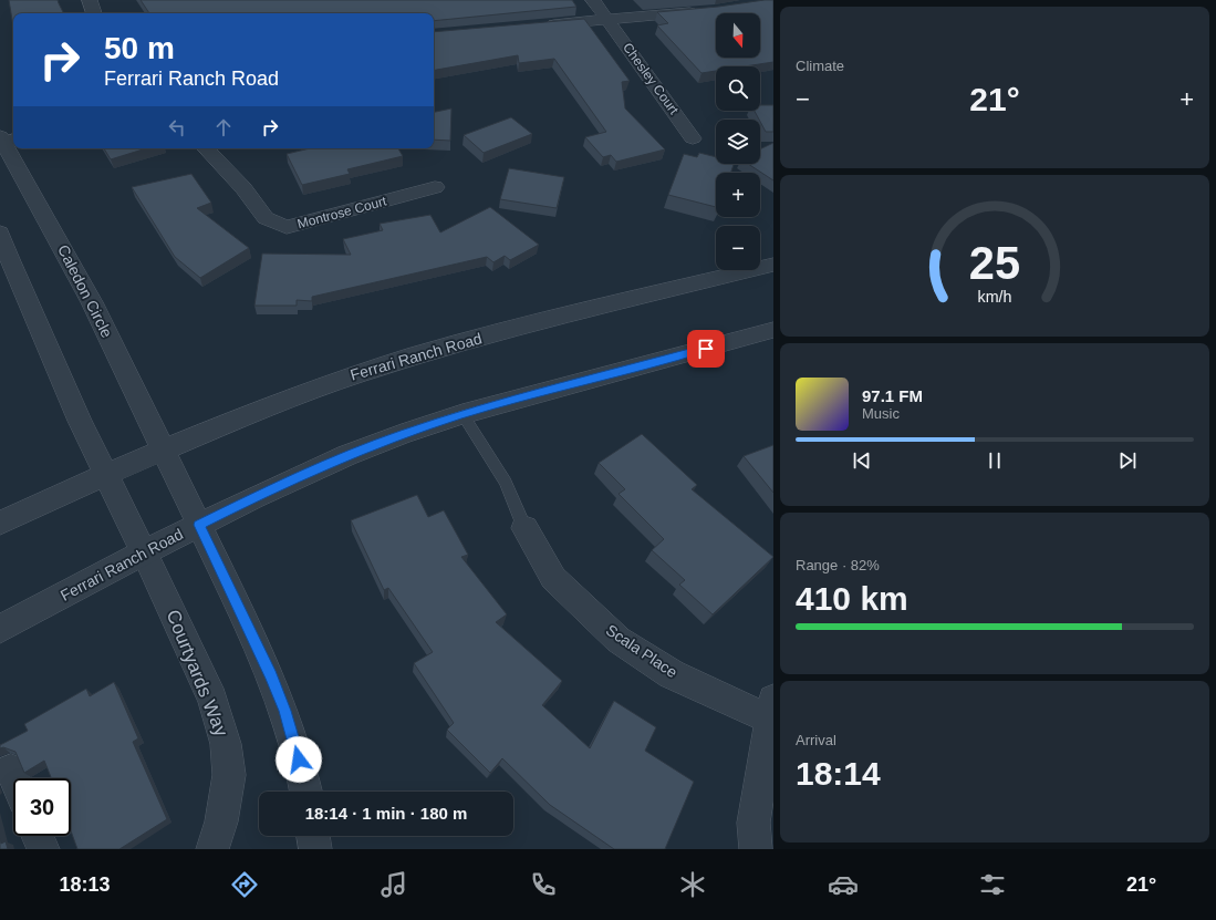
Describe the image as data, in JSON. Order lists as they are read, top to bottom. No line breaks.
{"streets":{"street":["Chesley Court","Montrose Court","Caledon Circle","Ferrari Ranch Road","Scala Place","Courtyards Way"]},"crossings":[["Caledon Circle","Ferrari Ranch Road"],["Ferrari Ranch Road","Courtyards Way"]],"north":"bottom","page":{"tile":["Climate",["Range · 82%","410 km"],["Arrival","18:14"]],"map_buttons":["+","−"],"turn":["50 m","Ferrari Ranch Road"],"heat":["−","21°","+"],"song":["97.1 FM","Music"],"limit":"30","trip":"18:14 · 1 min · 180 m","tabs":["18:13","21°"],"gauge":["25","km/h"]}}
